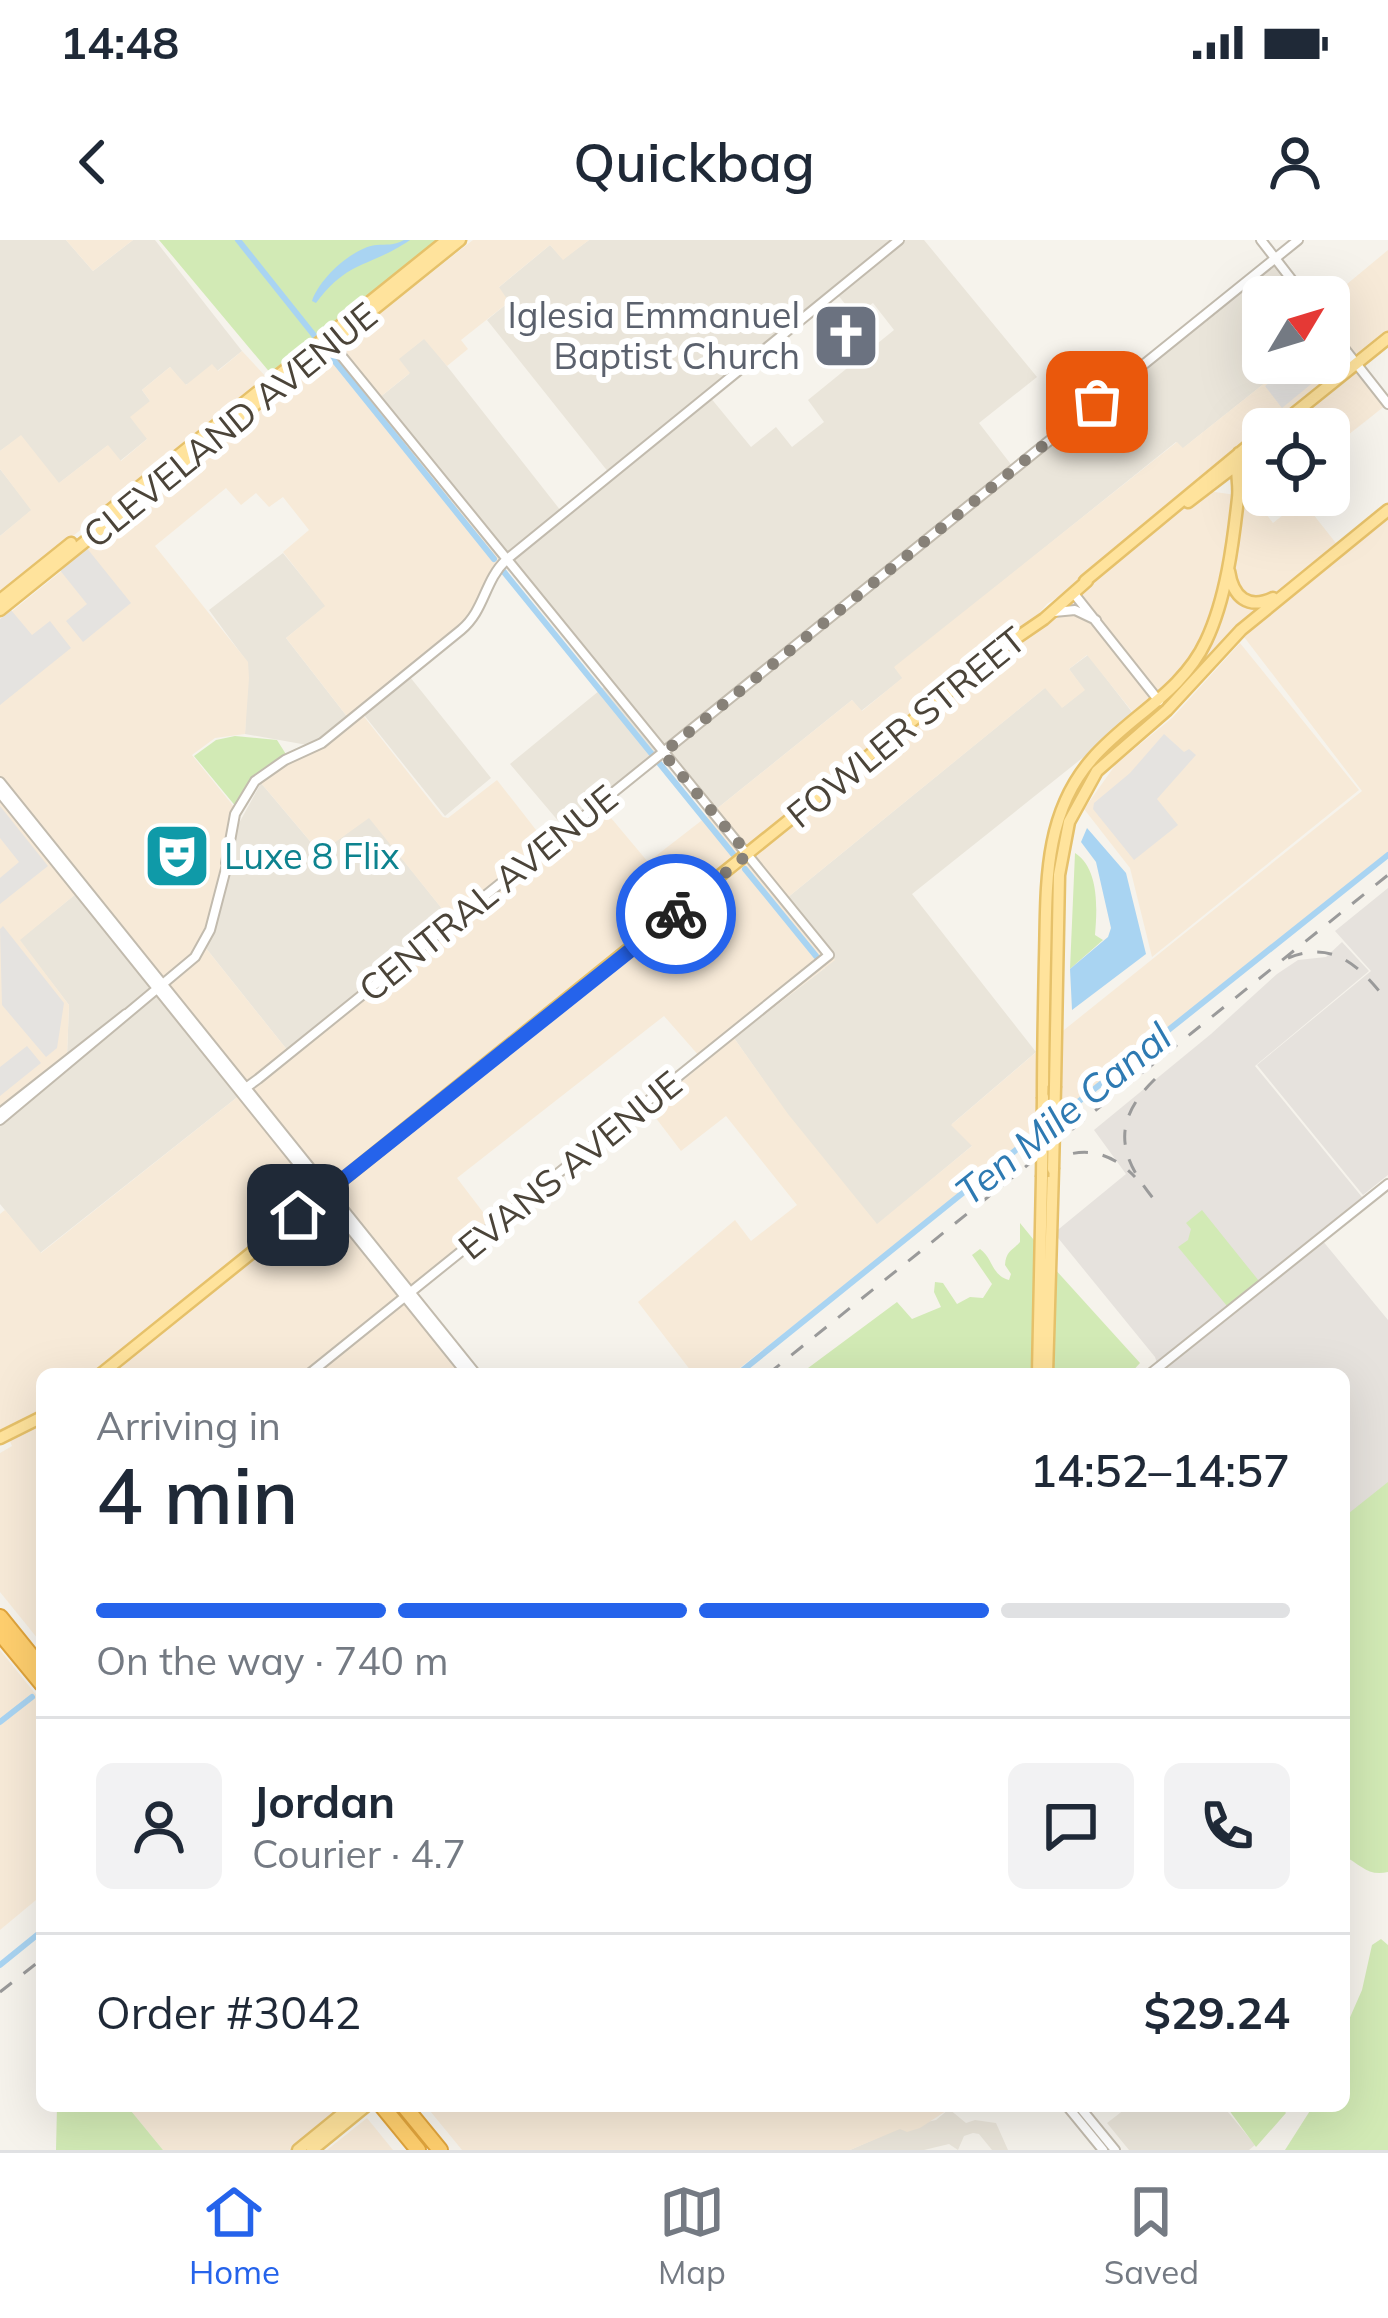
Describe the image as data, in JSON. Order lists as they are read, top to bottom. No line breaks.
{"streets":{"main road":["CLEVELAND AVENUE","FOWLER STREET"],"street":["CENTRAL AVENUE","EVANS AVENUE"]},"crossings":[["FOWLER STREET","EVANS AVENUE"]],"water":["Ten Mile Canal"],"places":{"church":["Iglesia Emmanuel Baptist Church"],"theatre":["Luxe 8 Flix"]},"north":"top right","page":{"status":"14:48","header":"Quickbag","heading":["4 min","Arriving in","14:52–14:57"],"panel":["Jordan","Courier · 4.7","Order #3042","$29.24"],"bar":"On the way · 740 m","tabs":["Home","Map","Saved"]}}
